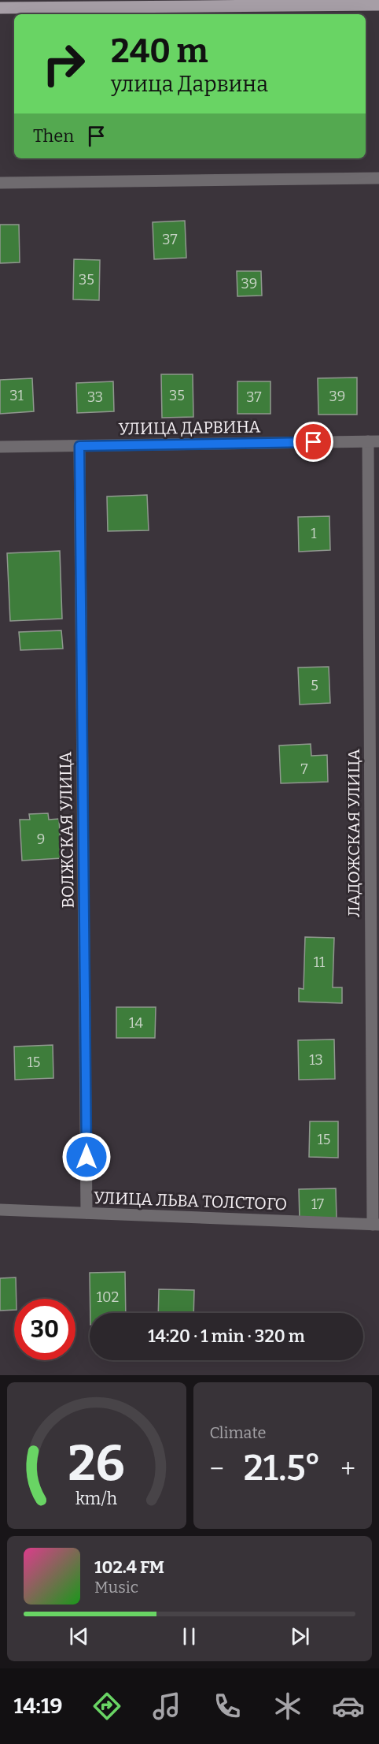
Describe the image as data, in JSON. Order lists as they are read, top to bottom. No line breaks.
{"streets":{"street":["УЛИЦА ДАРВИНА","ВОЛЖСКАЯ УЛИЦА","ЛАДОЖСКАЯ УЛИЦА","УЛИЦА ЛЬВА ТОЛСТОГО"]},"crossings":[["УЛИЦА ДАРВИНА","ВОЛЖСКАЯ УЛИЦА"],["УЛИЦА ДАРВИНА","ЛАДОЖСКАЯ УЛИЦА"],["ВОЛЖСКАЯ УЛИЦА","УЛИЦА ЛЬВА ТОЛСТОГО"],["ЛАДОЖСКАЯ УЛИЦА","УЛИЦА ЛЬВА ТОЛСТОГО"]],"house_numbers":["37","35","39","31","35","39","33","37","1","5","7","9","11","14","13","15","15","17","102"],"page":{"turn":["240 m","улица Дарвина"],"then":"Then","limit":"30","trip":"14:20 · 1 min · 320 m","tile":"Climate","heat":["−","21.5°","+"],"song":["102.4 FM","Music"],"tabs":"14:19","gauge":["26","km/h"]}}
